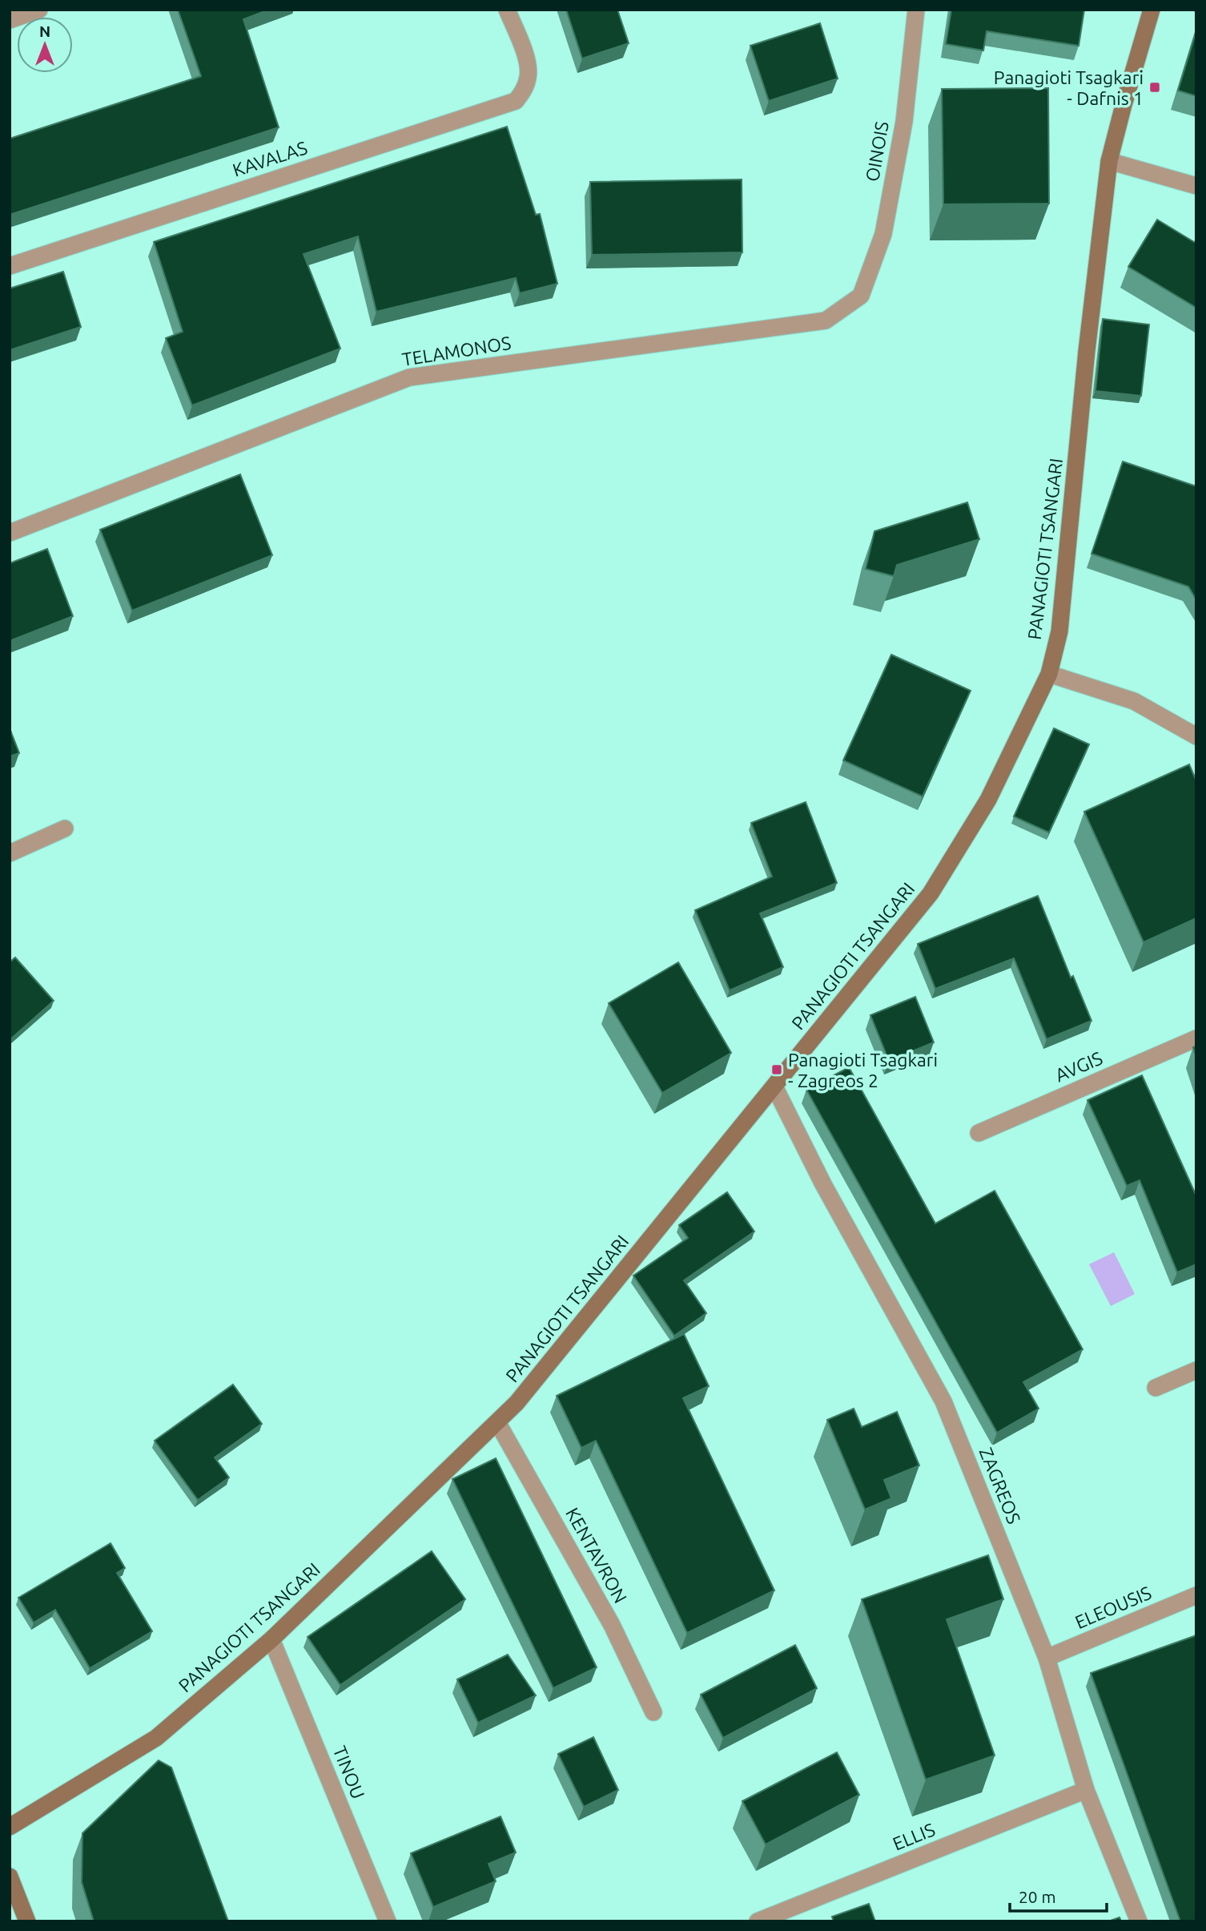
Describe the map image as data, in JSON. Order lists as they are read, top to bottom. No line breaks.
{"streets":{"street":["OINOIS","KAVALAS","TELAMONOS","PANAGIOTI TSANGARI","AVGIS","ZAGREOS","KENTAVRON","ELEOUSIS","TINOU","ELLIS"]},"crossings":[["OINOIS","TELAMONOS"],["PANAGIOTI TSANGARI","ZAGREOS"],["PANAGIOTI TSANGARI","KENTAVRON"],["PANAGIOTI TSANGARI","TINOU"],["ZAGREOS","ELEOUSIS"],["ZAGREOS","ELLIS"]],"places":{"transit":["Panagioti Tsagkari - Dafnis 1","Panagioti Tsagkari - Zagreos 2"]},"scale_bar":"20 m","north":"top"}
